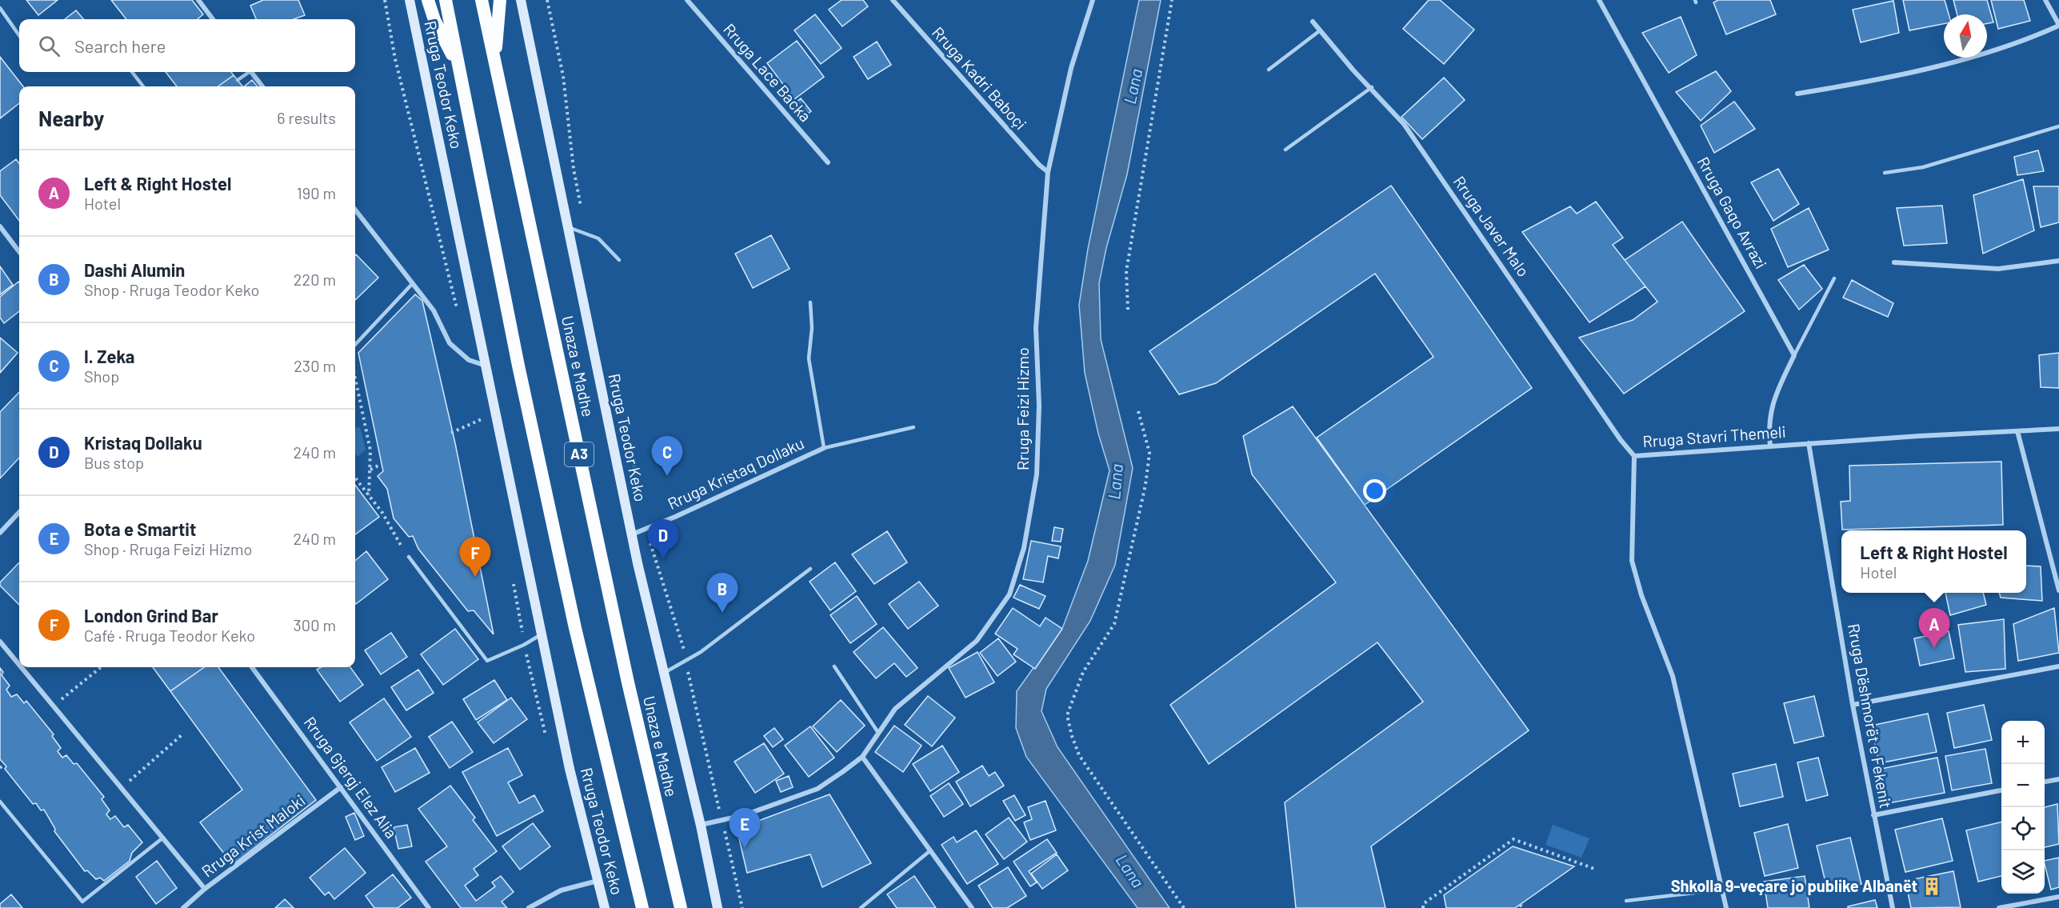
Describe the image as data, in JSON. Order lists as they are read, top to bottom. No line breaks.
{"streets":{"highway":["Unaza e Madhe","A3"],"main road":["Rruga Teodor Keko"],"street":["Rruga Lace Backa","Rruga Kadri Baboçi","Rruga Gaqo Avrazi","Rruga Javer Malo","Rruga Feizi Hizmo","Rruga Stavri Themeli","Rruga Kristaq Dollaku","Rruga Dëshmorët e Fekenit","Rruga Gjergj Elez Alia","Rruga Krist Maloki"]},"crossings":[["Rruga Kadri Baboçi","Rruga Feizi Hizmo"],["Rruga Teodor Keko","Rruga Feizi Hizmo"],["Rruga Teodor Keko","Rruga Kristaq Dollaku"],["Rruga Javer Malo","Rruga Stavri Themeli"],["Rruga Stavri Themeli","Rruga Dëshmorët e Fekenit"],["Rruga Gjergj Elez Alia","Rruga Krist Maloki"]],"water":["Lana"],"places":{"building":["Shkolla 9-veçare jo publike Albanët"]},"north":"top","page":{"search":"Search here","heading":["Nearby","6 results"],"list":[{"mark":"A","name":"Left & Right Hostel","note":"Hotel","value":"190 m"},{"mark":"B","name":"Dashi Alumin","note":"Shop · Rruga Teodor Keko","value":"220 m"},{"mark":"C","name":"I. Zeka","note":"Shop","value":"230 m"},{"mark":"D","name":"Kristaq Dollaku","note":"Bus stop","value":"240 m"},{"mark":"E","name":"Bota e Smartit","note":"Shop · Rruga Feizi Hizmo","value":"240 m"},{"mark":"F","name":"London Grind Bar","note":"Café · Rruga Teodor Keko","value":"300 m"}],"pins":["C","D","F","B","A","E"],"popup":["Left & Right Hostel","Hotel"],"map_buttons":["+","−"]}}
